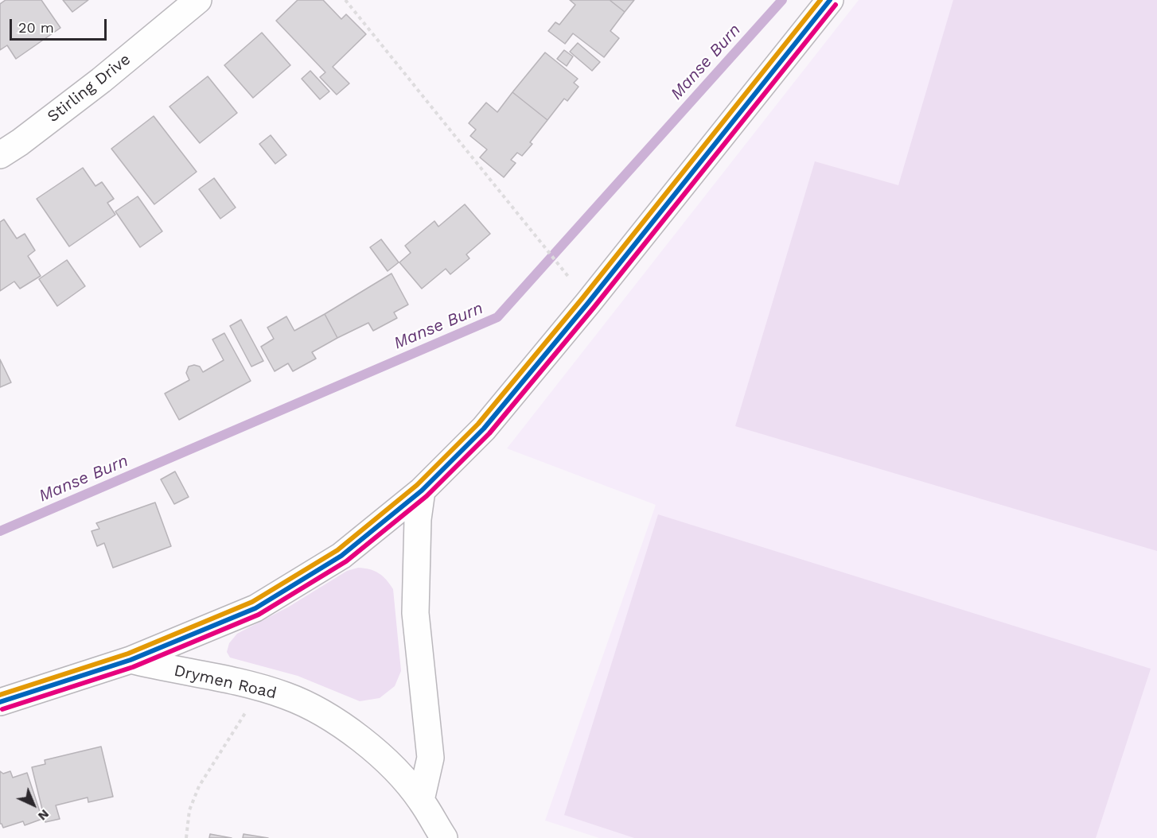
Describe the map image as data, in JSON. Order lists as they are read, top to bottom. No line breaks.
{"streets":{"main road":["Stirling Drive","Drymen Road"]},"water":["Manse Burn"],"scale_bar":"20 m","north":"bottom right"}
